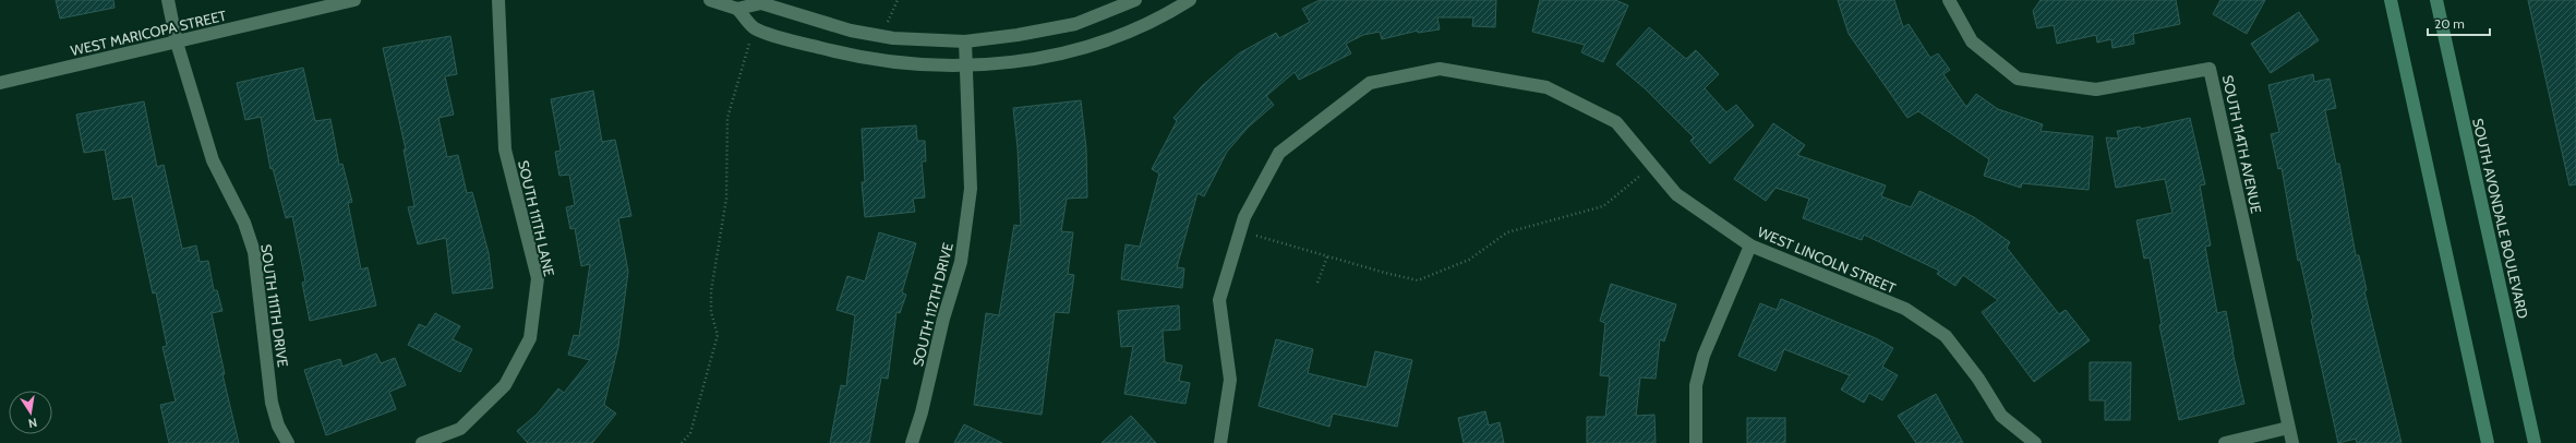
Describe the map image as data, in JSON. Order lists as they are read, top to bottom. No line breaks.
{"streets":{"main road":["SOUTH AVONDALE BOULEVARD"],"street":["WEST MARICOPA STREET","SOUTH 114TH AVENUE","SOUTH 111TH LANE","WEST LINCOLN STREET","SOUTH 112TH DRIVE","SOUTH 111TH DRIVE"]},"crossings":[["WEST MARICOPA STREET","SOUTH 111TH DRIVE"]],"scale_bar":"20 m","north":"bottom"}
